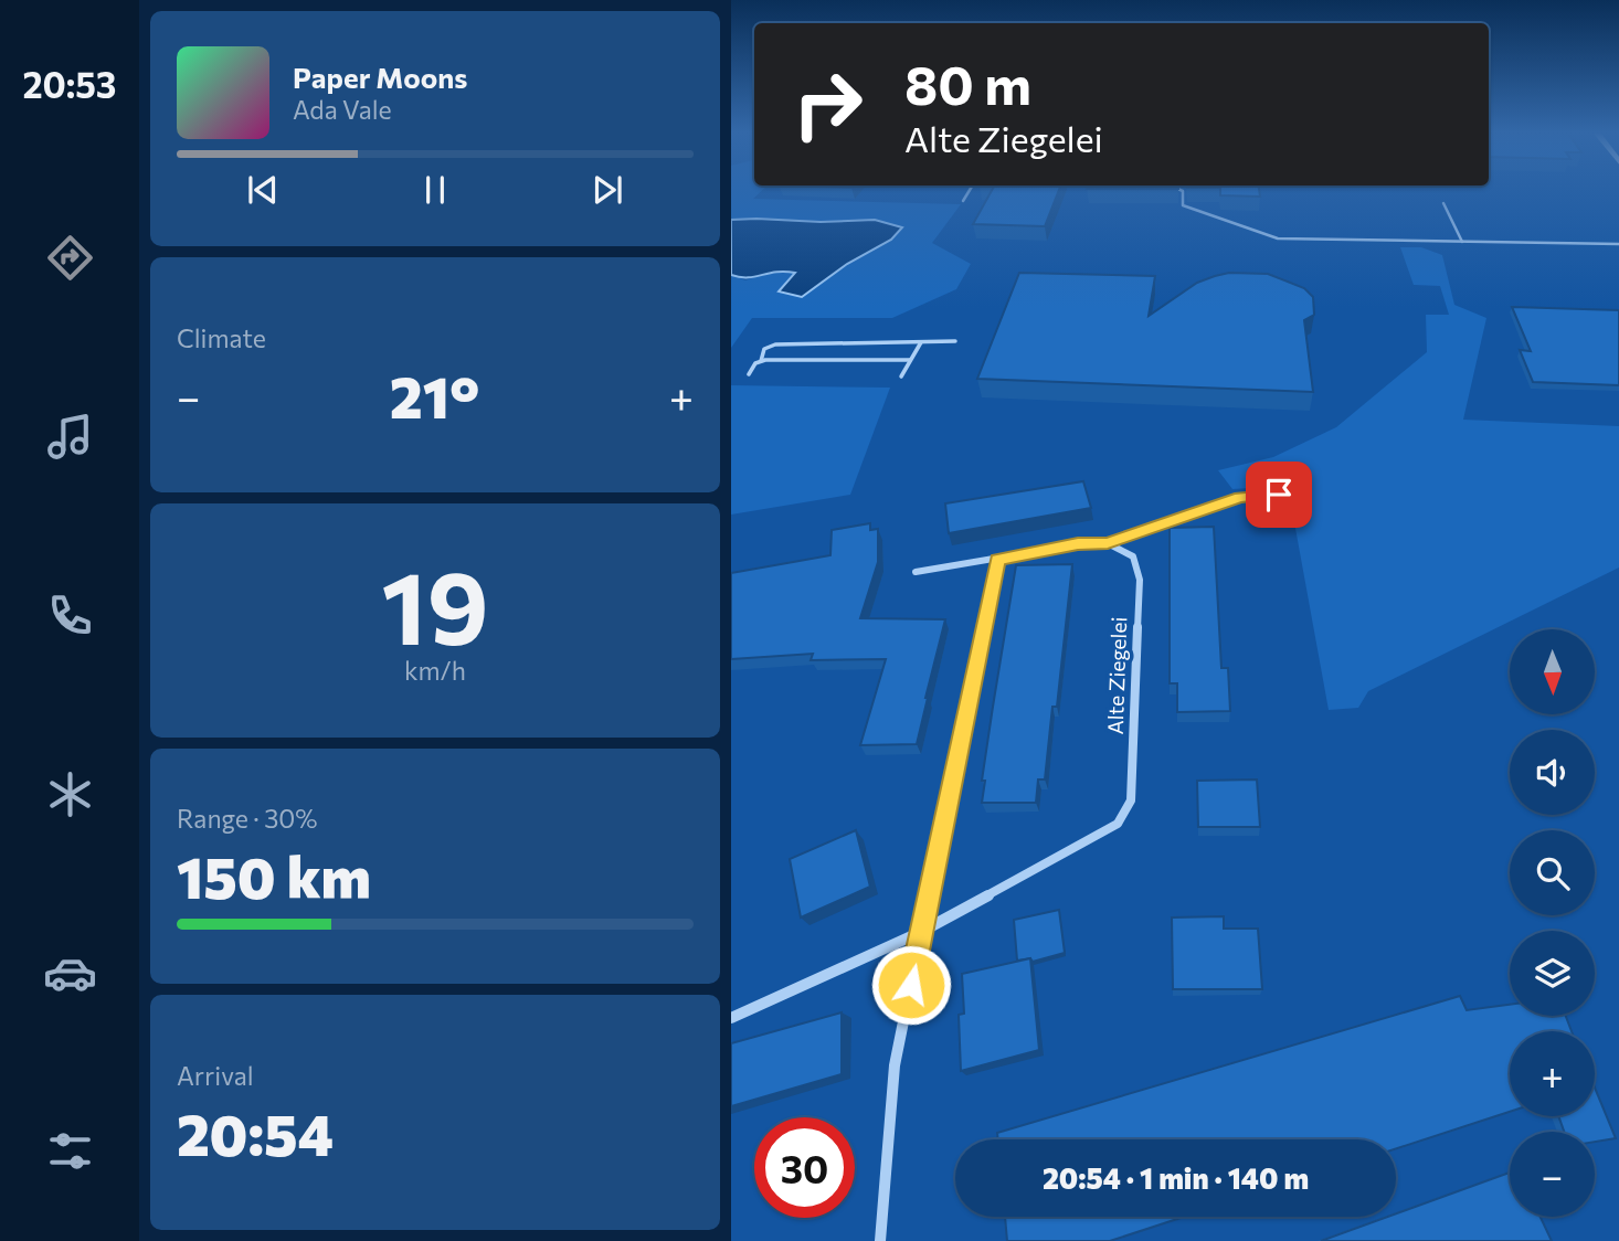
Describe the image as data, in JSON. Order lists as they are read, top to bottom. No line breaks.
{"streets":{"street":["Alte Ziegelei"]},"north":"bottom","page":{"tabs":"20:53","turn":["80 m","Alte Ziegelei"],"song":["Paper Moons","Ada Vale"],"tile":["Climate",["19","km/h"],["Range · 30%","150 km"],["Arrival","20:54"]],"heat":["−","21°","+"],"map_buttons":["+","−"],"limit":"30","trip":"20:54 · 1 min · 140 m"}}
